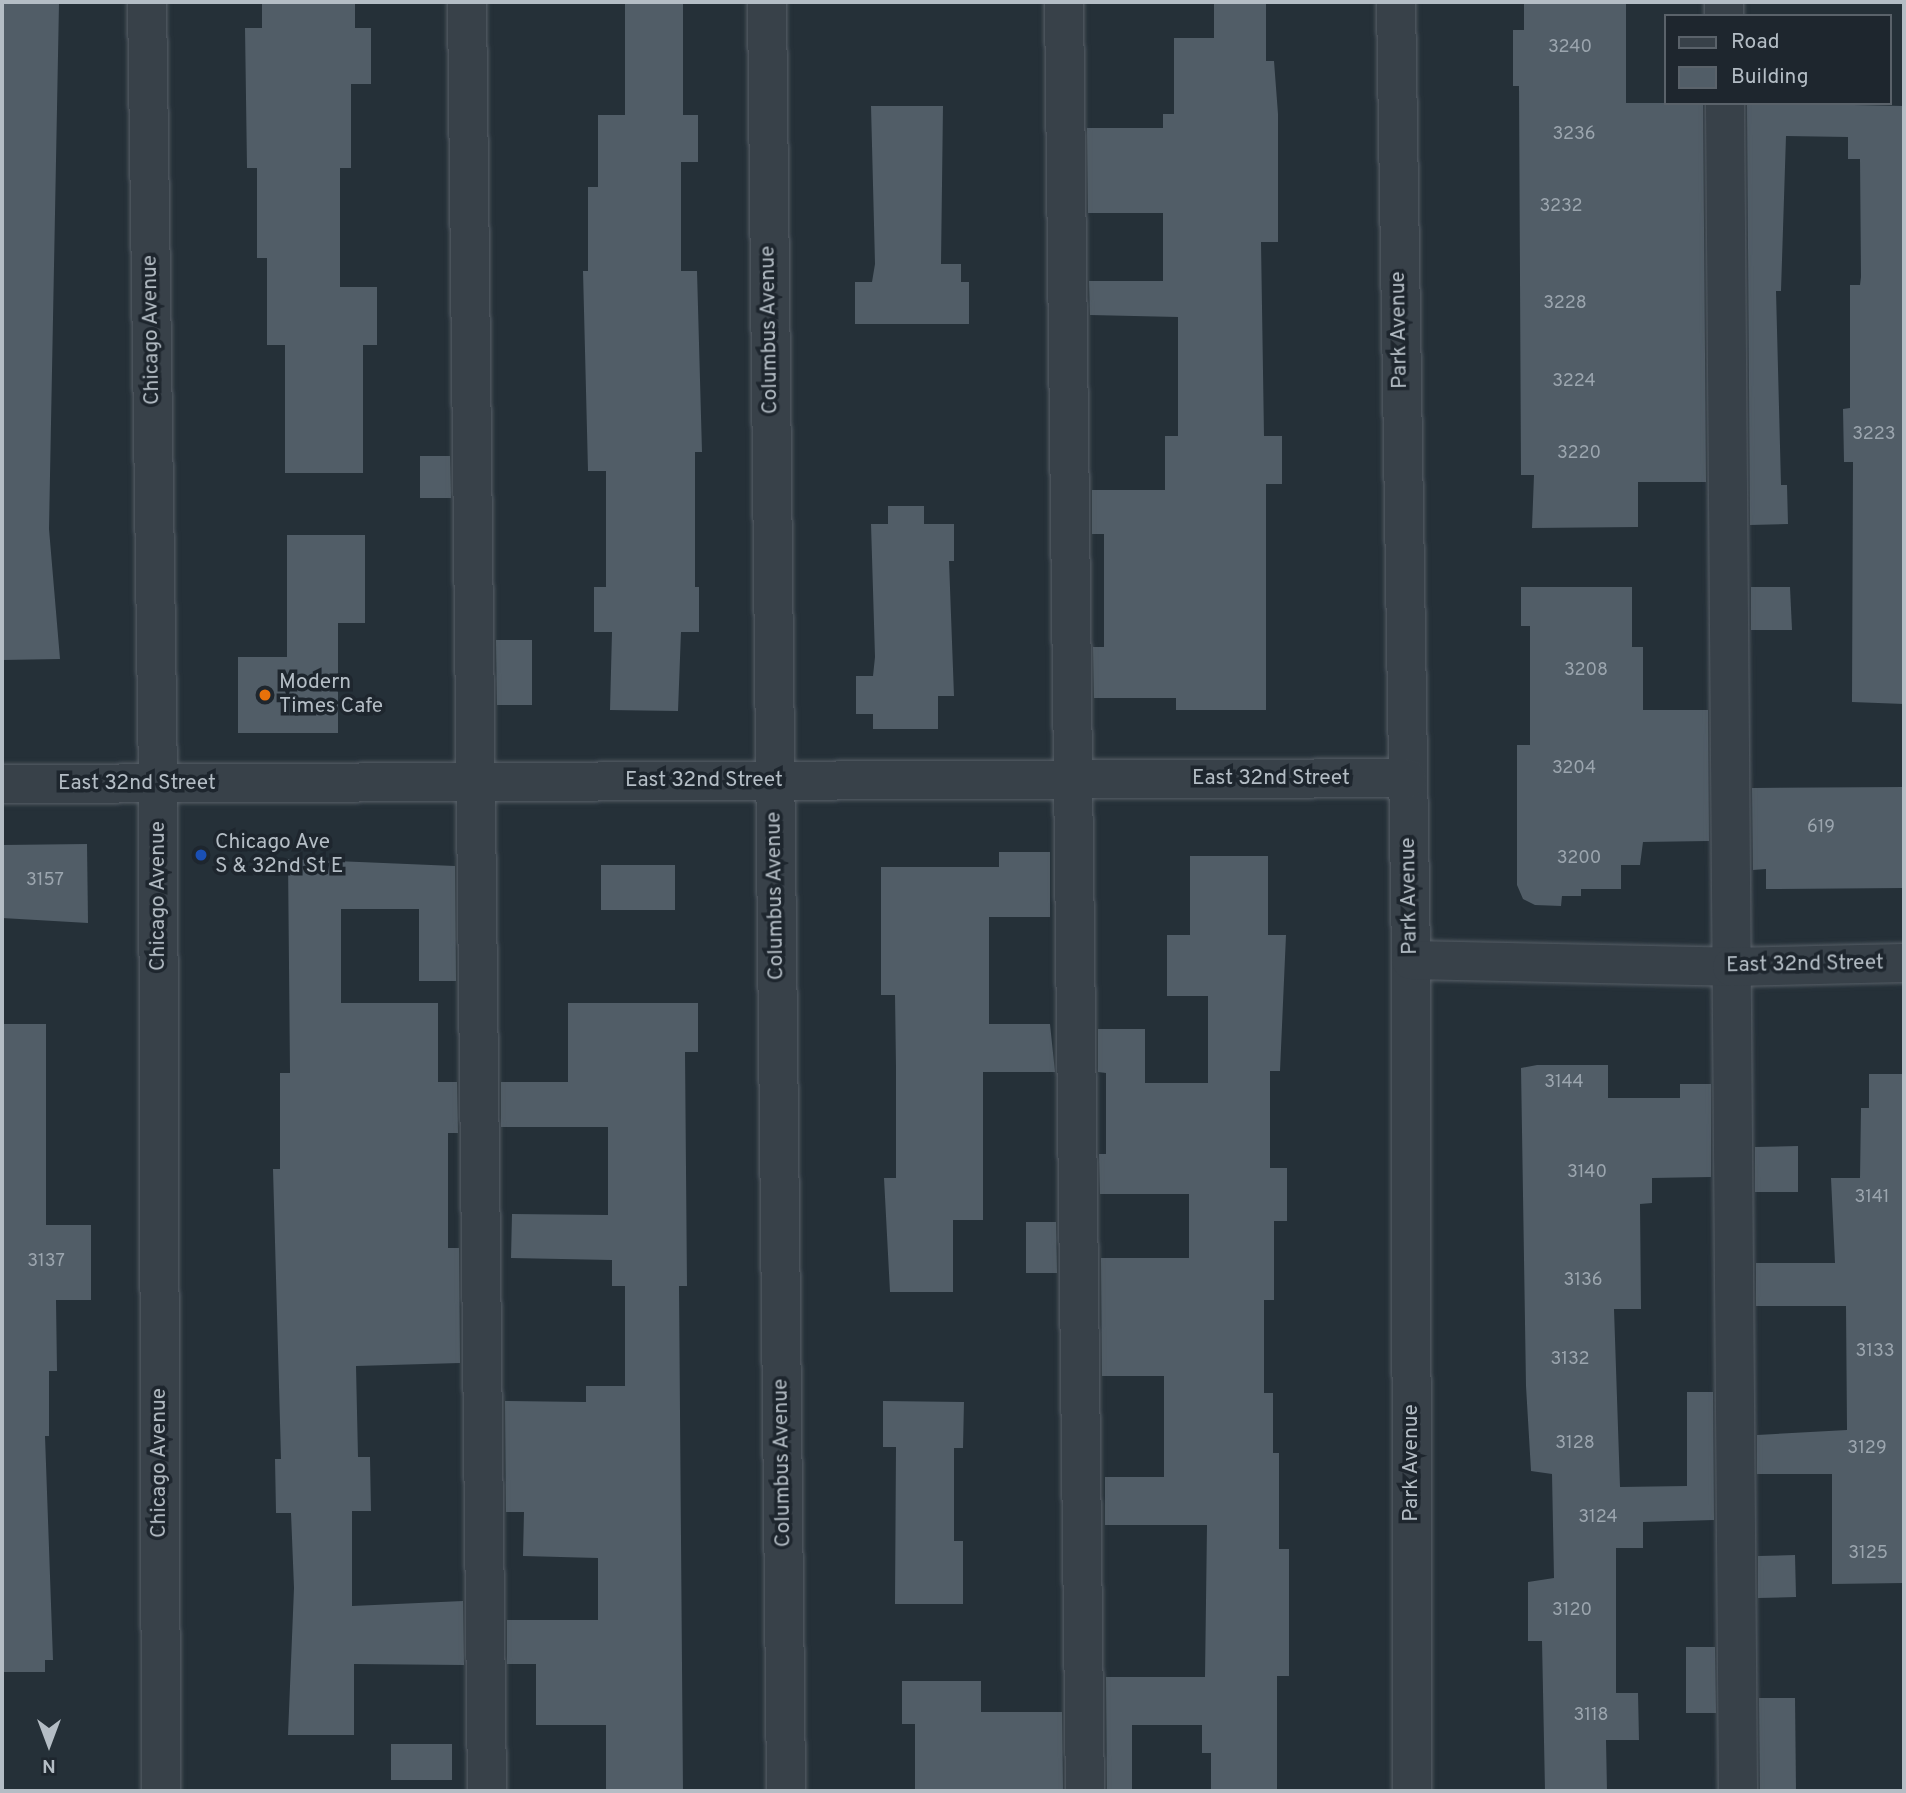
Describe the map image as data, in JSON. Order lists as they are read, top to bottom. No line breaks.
{"streets":{"street":["Chicago Avenue","Columbus Avenue","Park Avenue","East 32nd Street"]},"crossings":[["Chicago Avenue","East 32nd Street"],["Columbus Avenue","East 32nd Street"],["Park Avenue","East 32nd Street"]],"places":["Modern Times Cafe","Chicago Ave S & 32nd St E"],"house_numbers":["3240","3236","3232","3228","3224","3223","3220","3208","3204","619","3200","3157","3144","3140","3141","3137","3136","3133","3132","3128","3129","3124","3125","3120","3118"],"legend":["Road","Building"],"north":"bottom"}
